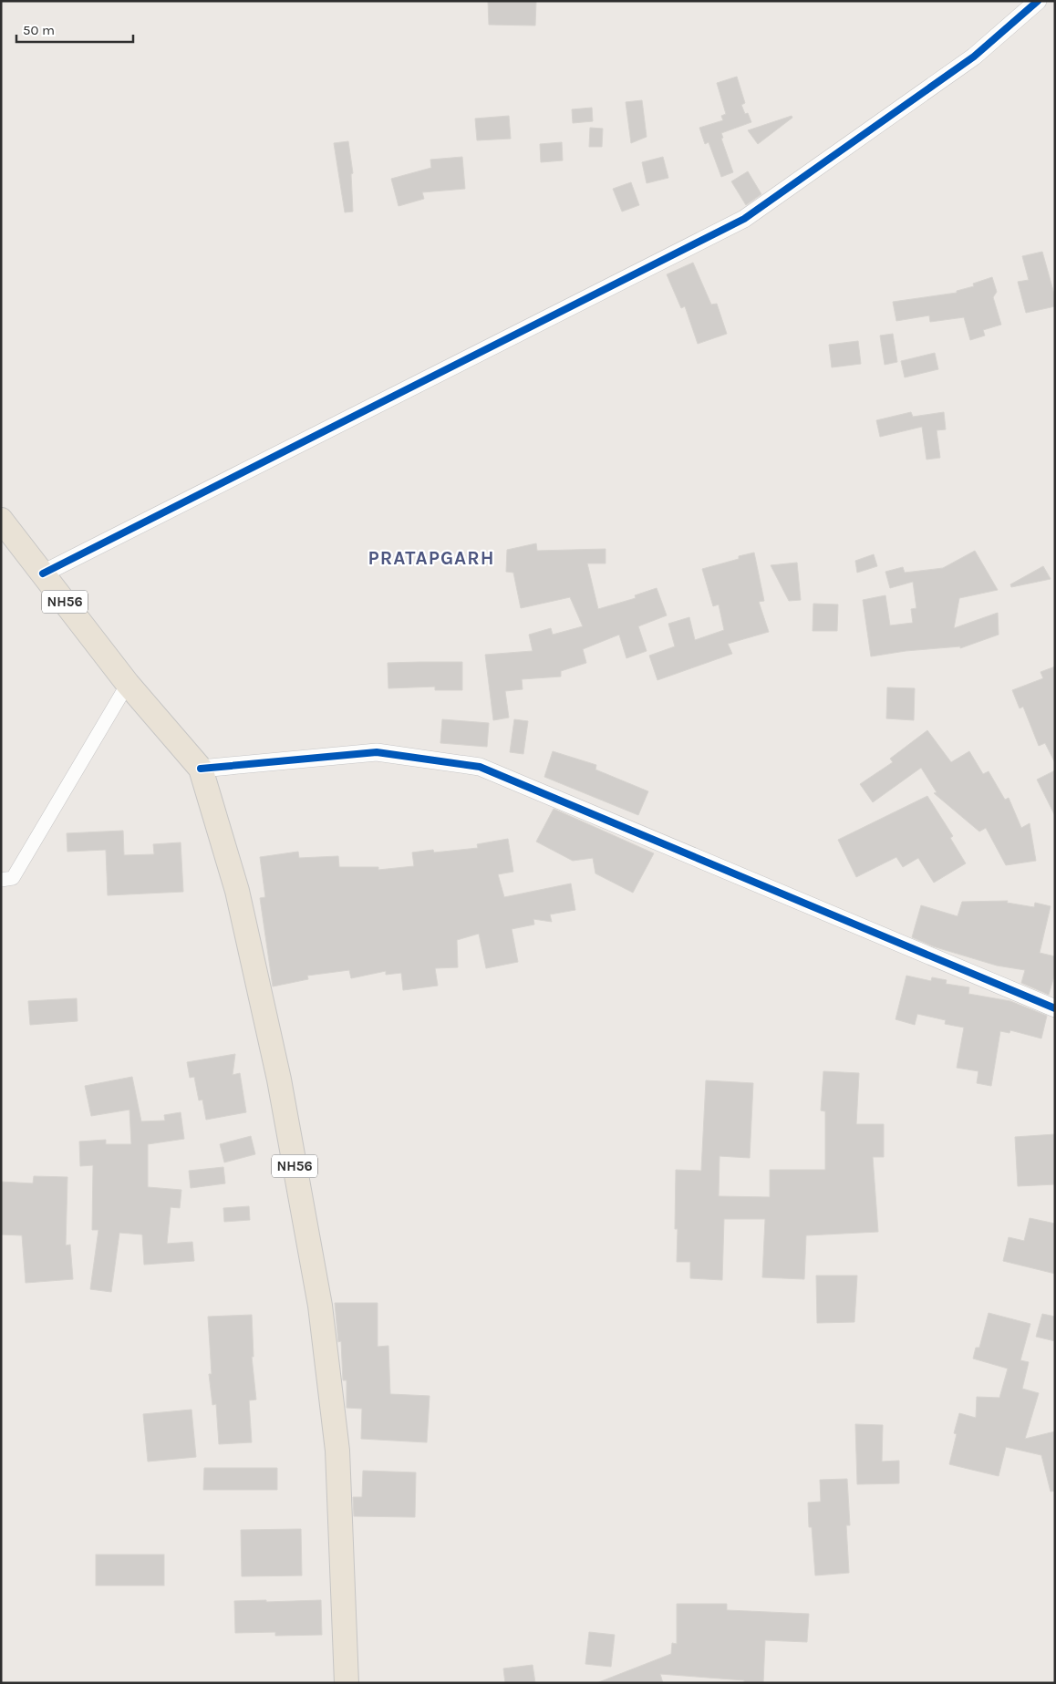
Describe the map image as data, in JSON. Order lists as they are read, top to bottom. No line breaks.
{"streets":{"highway":["NH56"]},"districts":["PRATAPGARH"],"scale_bar":"50 m"}
